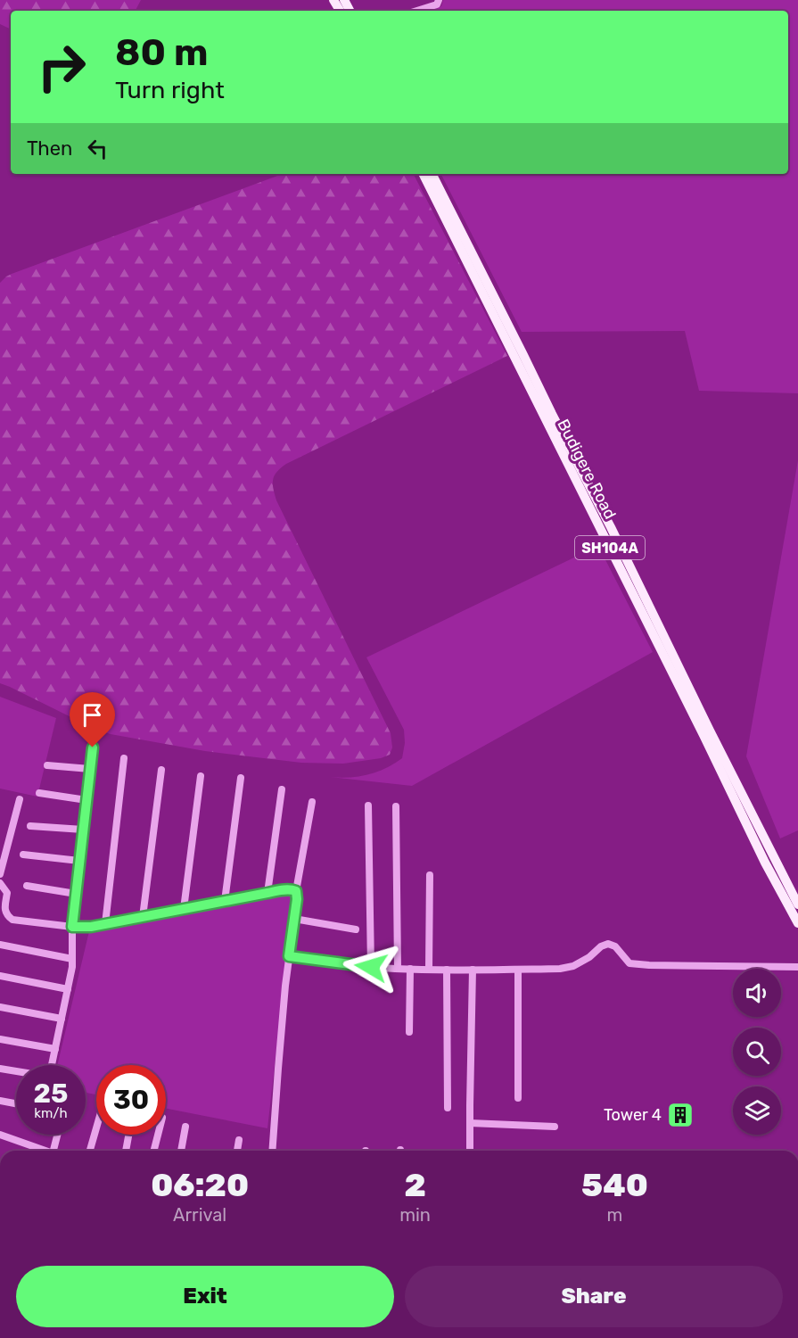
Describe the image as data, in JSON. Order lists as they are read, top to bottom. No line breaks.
{"streets":{"main road":["Budigere Road","SH104A"]},"places":{"building":["Tower 4"]},"page":{"turn":["80 m","Turn right"],"then":"Then","speed":"25 km/h","limit":"30","eta":["06:20","Arrival","2","min","540","m"],"buttons":["Exit","Share"]}}
